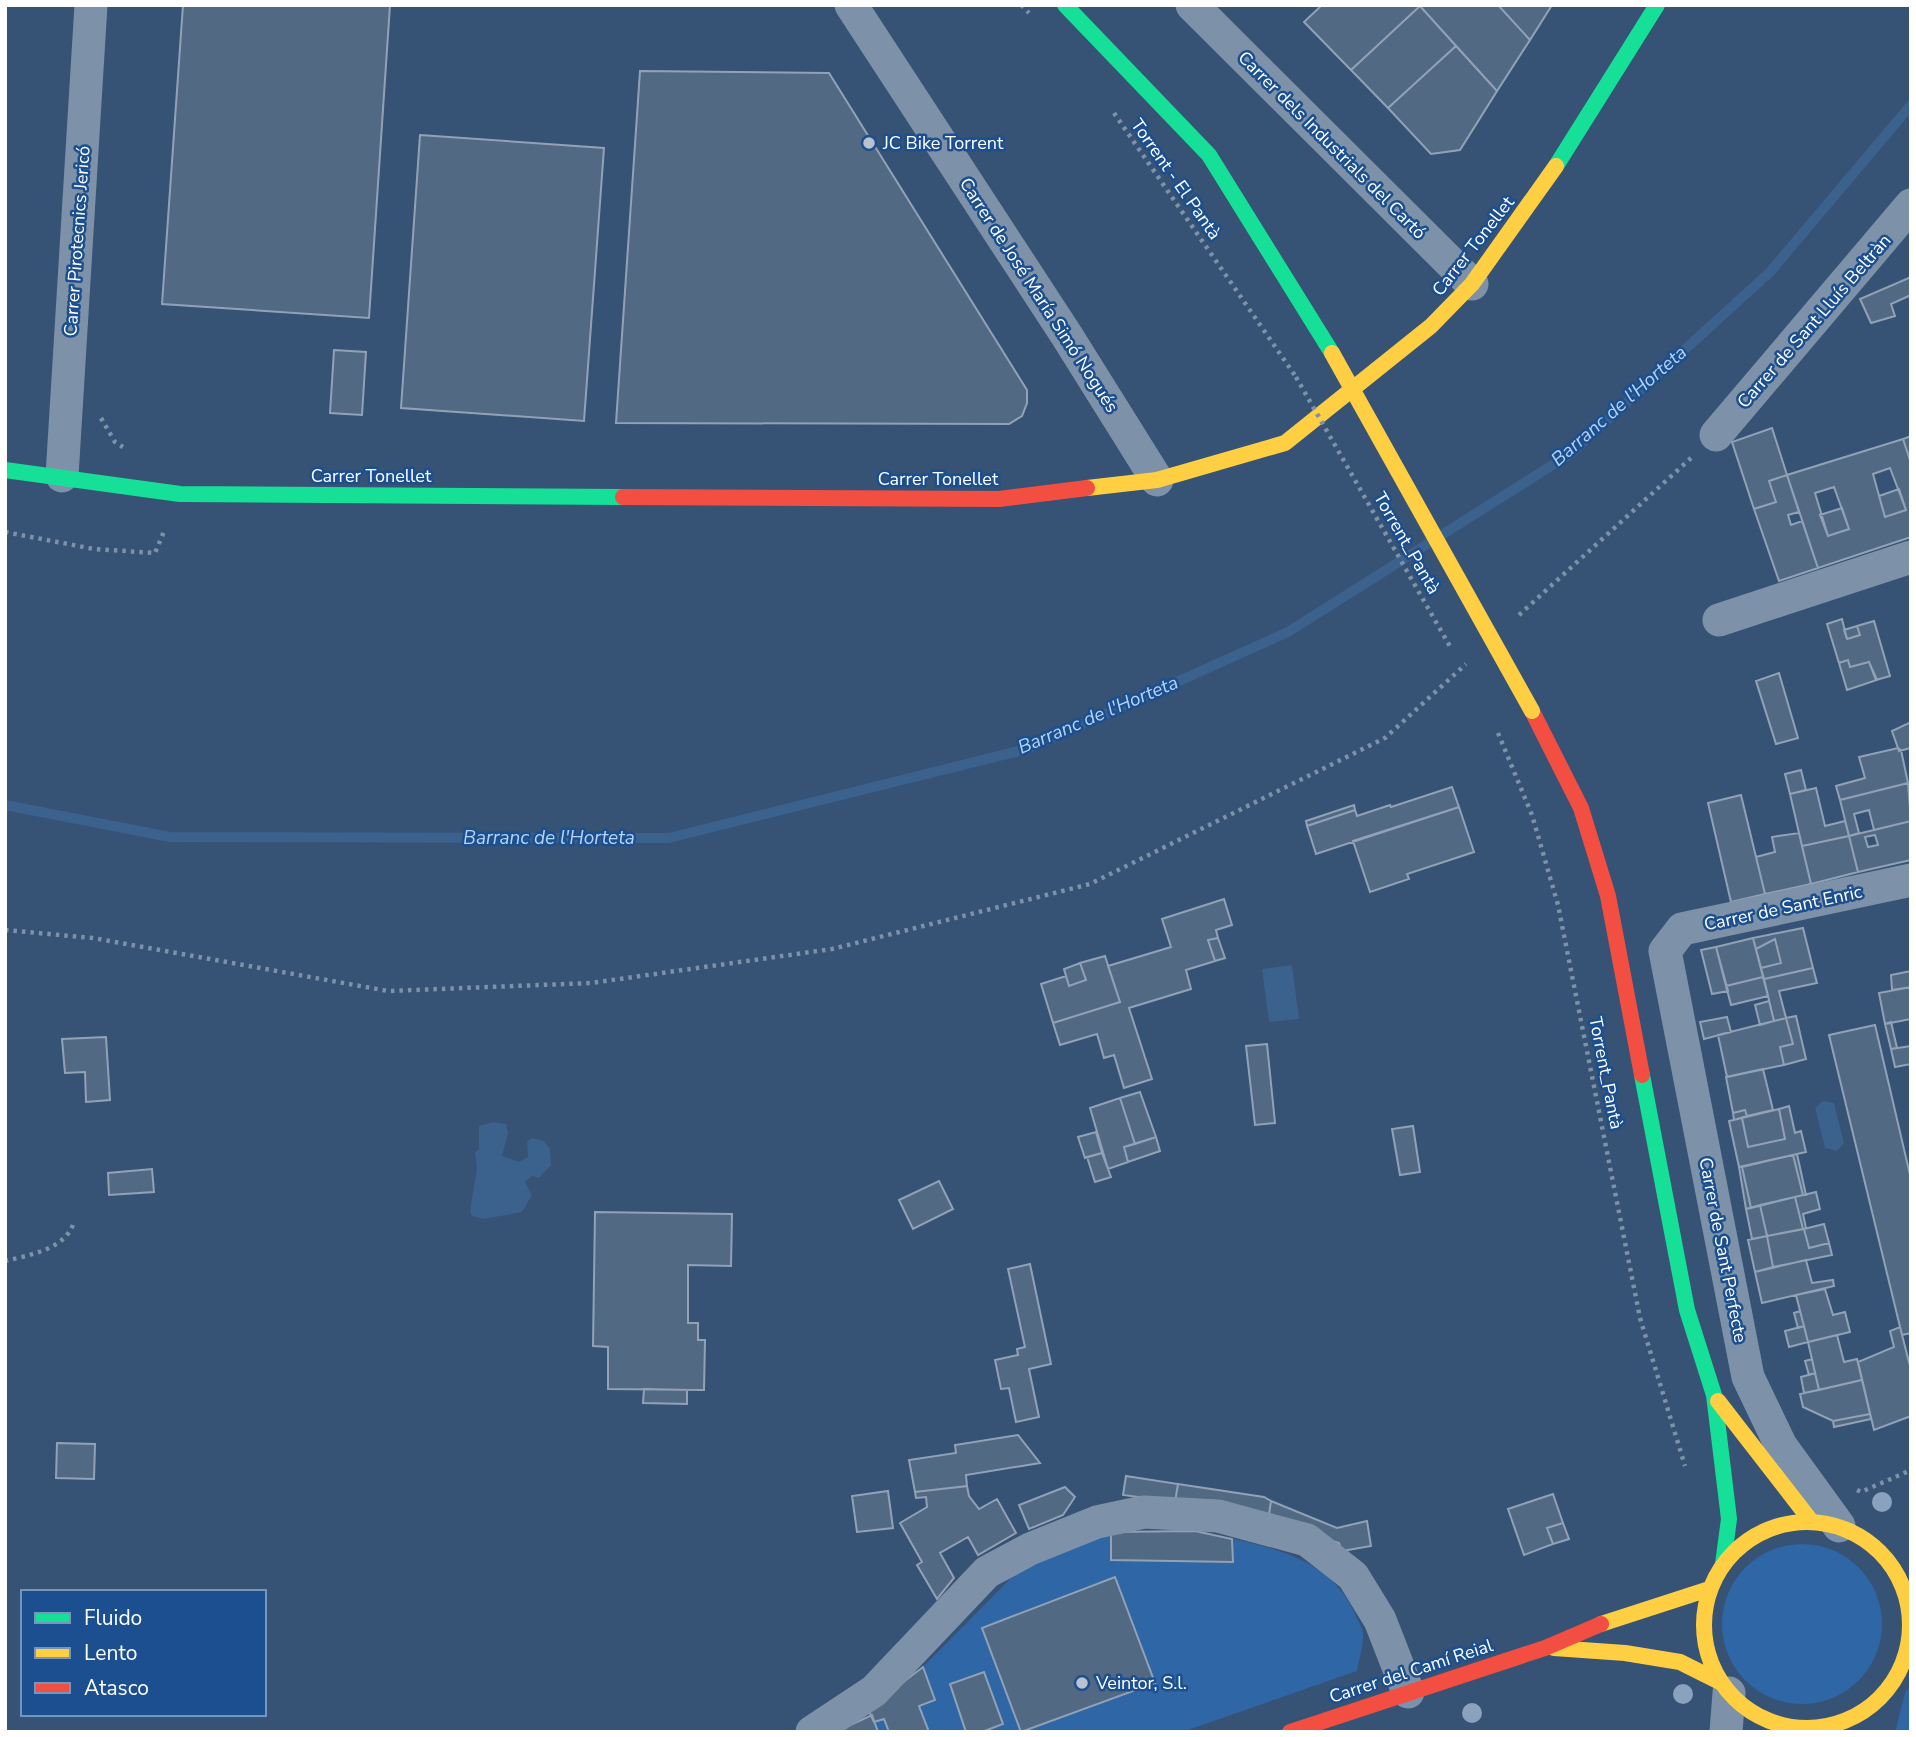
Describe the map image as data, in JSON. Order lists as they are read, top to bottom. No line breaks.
{"streets":{"street":["Carrer dels Industrials del Cartó","Carrer Pirotecnics Jericó","Carrer Tonellet","Carrer de José María Simó Nogués","Carrer de Sant Lluís Beltràn","Carrer de Sant Enric","Carrer de Sant Perfecte","Carrer del Camí Reial"],"path":["Torrent - El Pantà","Torrent_Pantà"]},"crossings":[["Carrer dels Industrials del Cartó","Carrer Tonellet"],["Torrent - El Pantà","Torrent_Pantà"],["Carrer Pirotecnics Jericó","Carrer Tonellet"],["Carrer Tonellet","Carrer de José María Simó Nogués"],["Carrer de Sant Enric","Carrer de Sant Perfecte"],["Carrer de Sant Perfecte","Carrer del Camí Reial"]],"water":["Barranc de l'Horteta"],"places":["JC Bike Torrent","Veintor, S.l."],"legend":["Fluido","Lento","Atasco"]}
